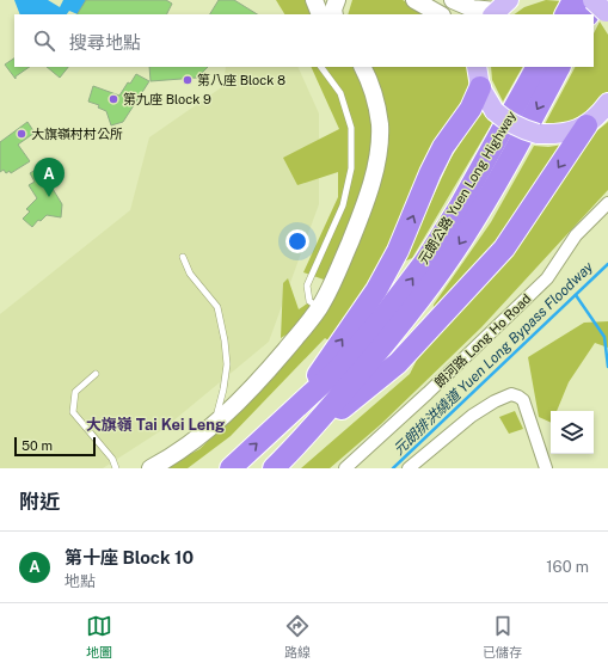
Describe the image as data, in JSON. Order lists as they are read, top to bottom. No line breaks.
{"streets":{"highway":["元朗公路 Yuen Long Highway"],"street":["朗河路 Long Ho Road"]},"districts":["大旗嶺 Tai Kei Leng"],"water":["元朗排洪繞道 Yuen Long Bypass Floodway"],"places":["第八座 Block 8","第九座 Block 9","大旗嶺村村公所"],"scale_bar":"50 m","page":{"search":"搜尋地點","pins":"A","scale":"50 m","heading":"附近","list":[{"mark":"A","name":"第十座 Block 10","note":"地點","value":"160 m"}],"nav":["地圖","路線","已儲存"]}}
